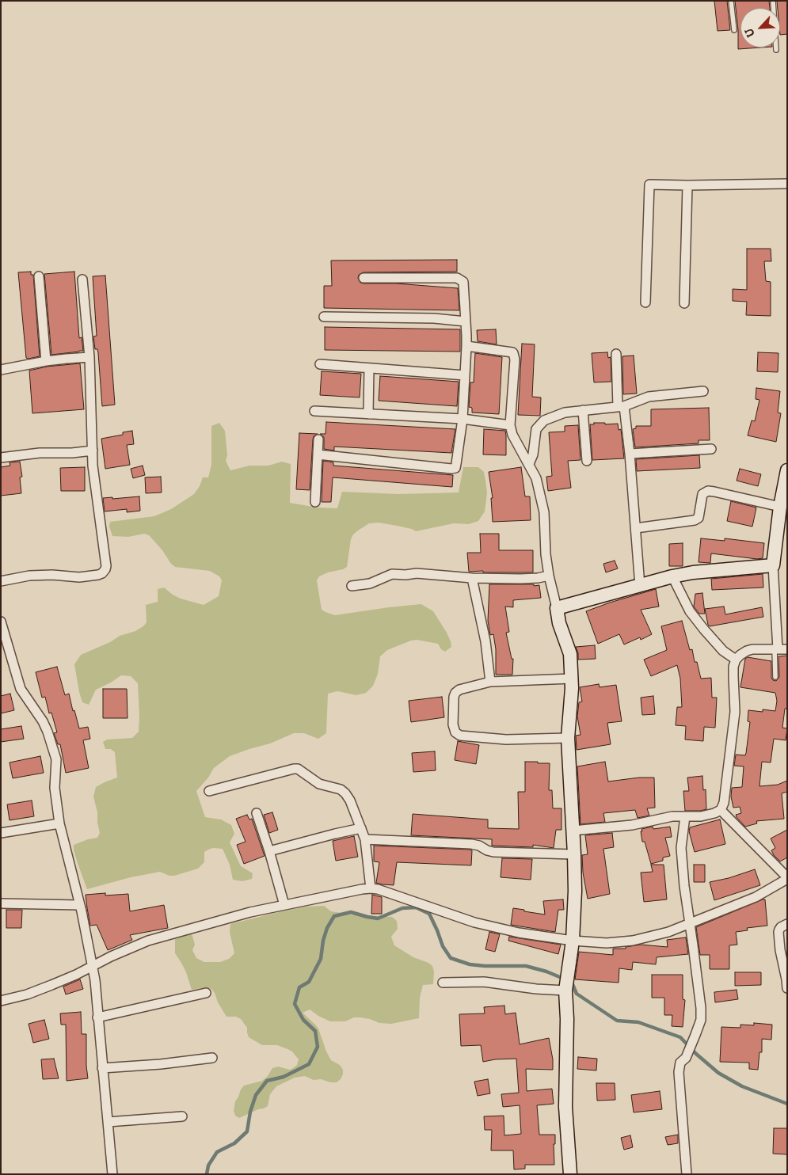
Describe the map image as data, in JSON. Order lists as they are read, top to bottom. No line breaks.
{"north":"bottom left"}
